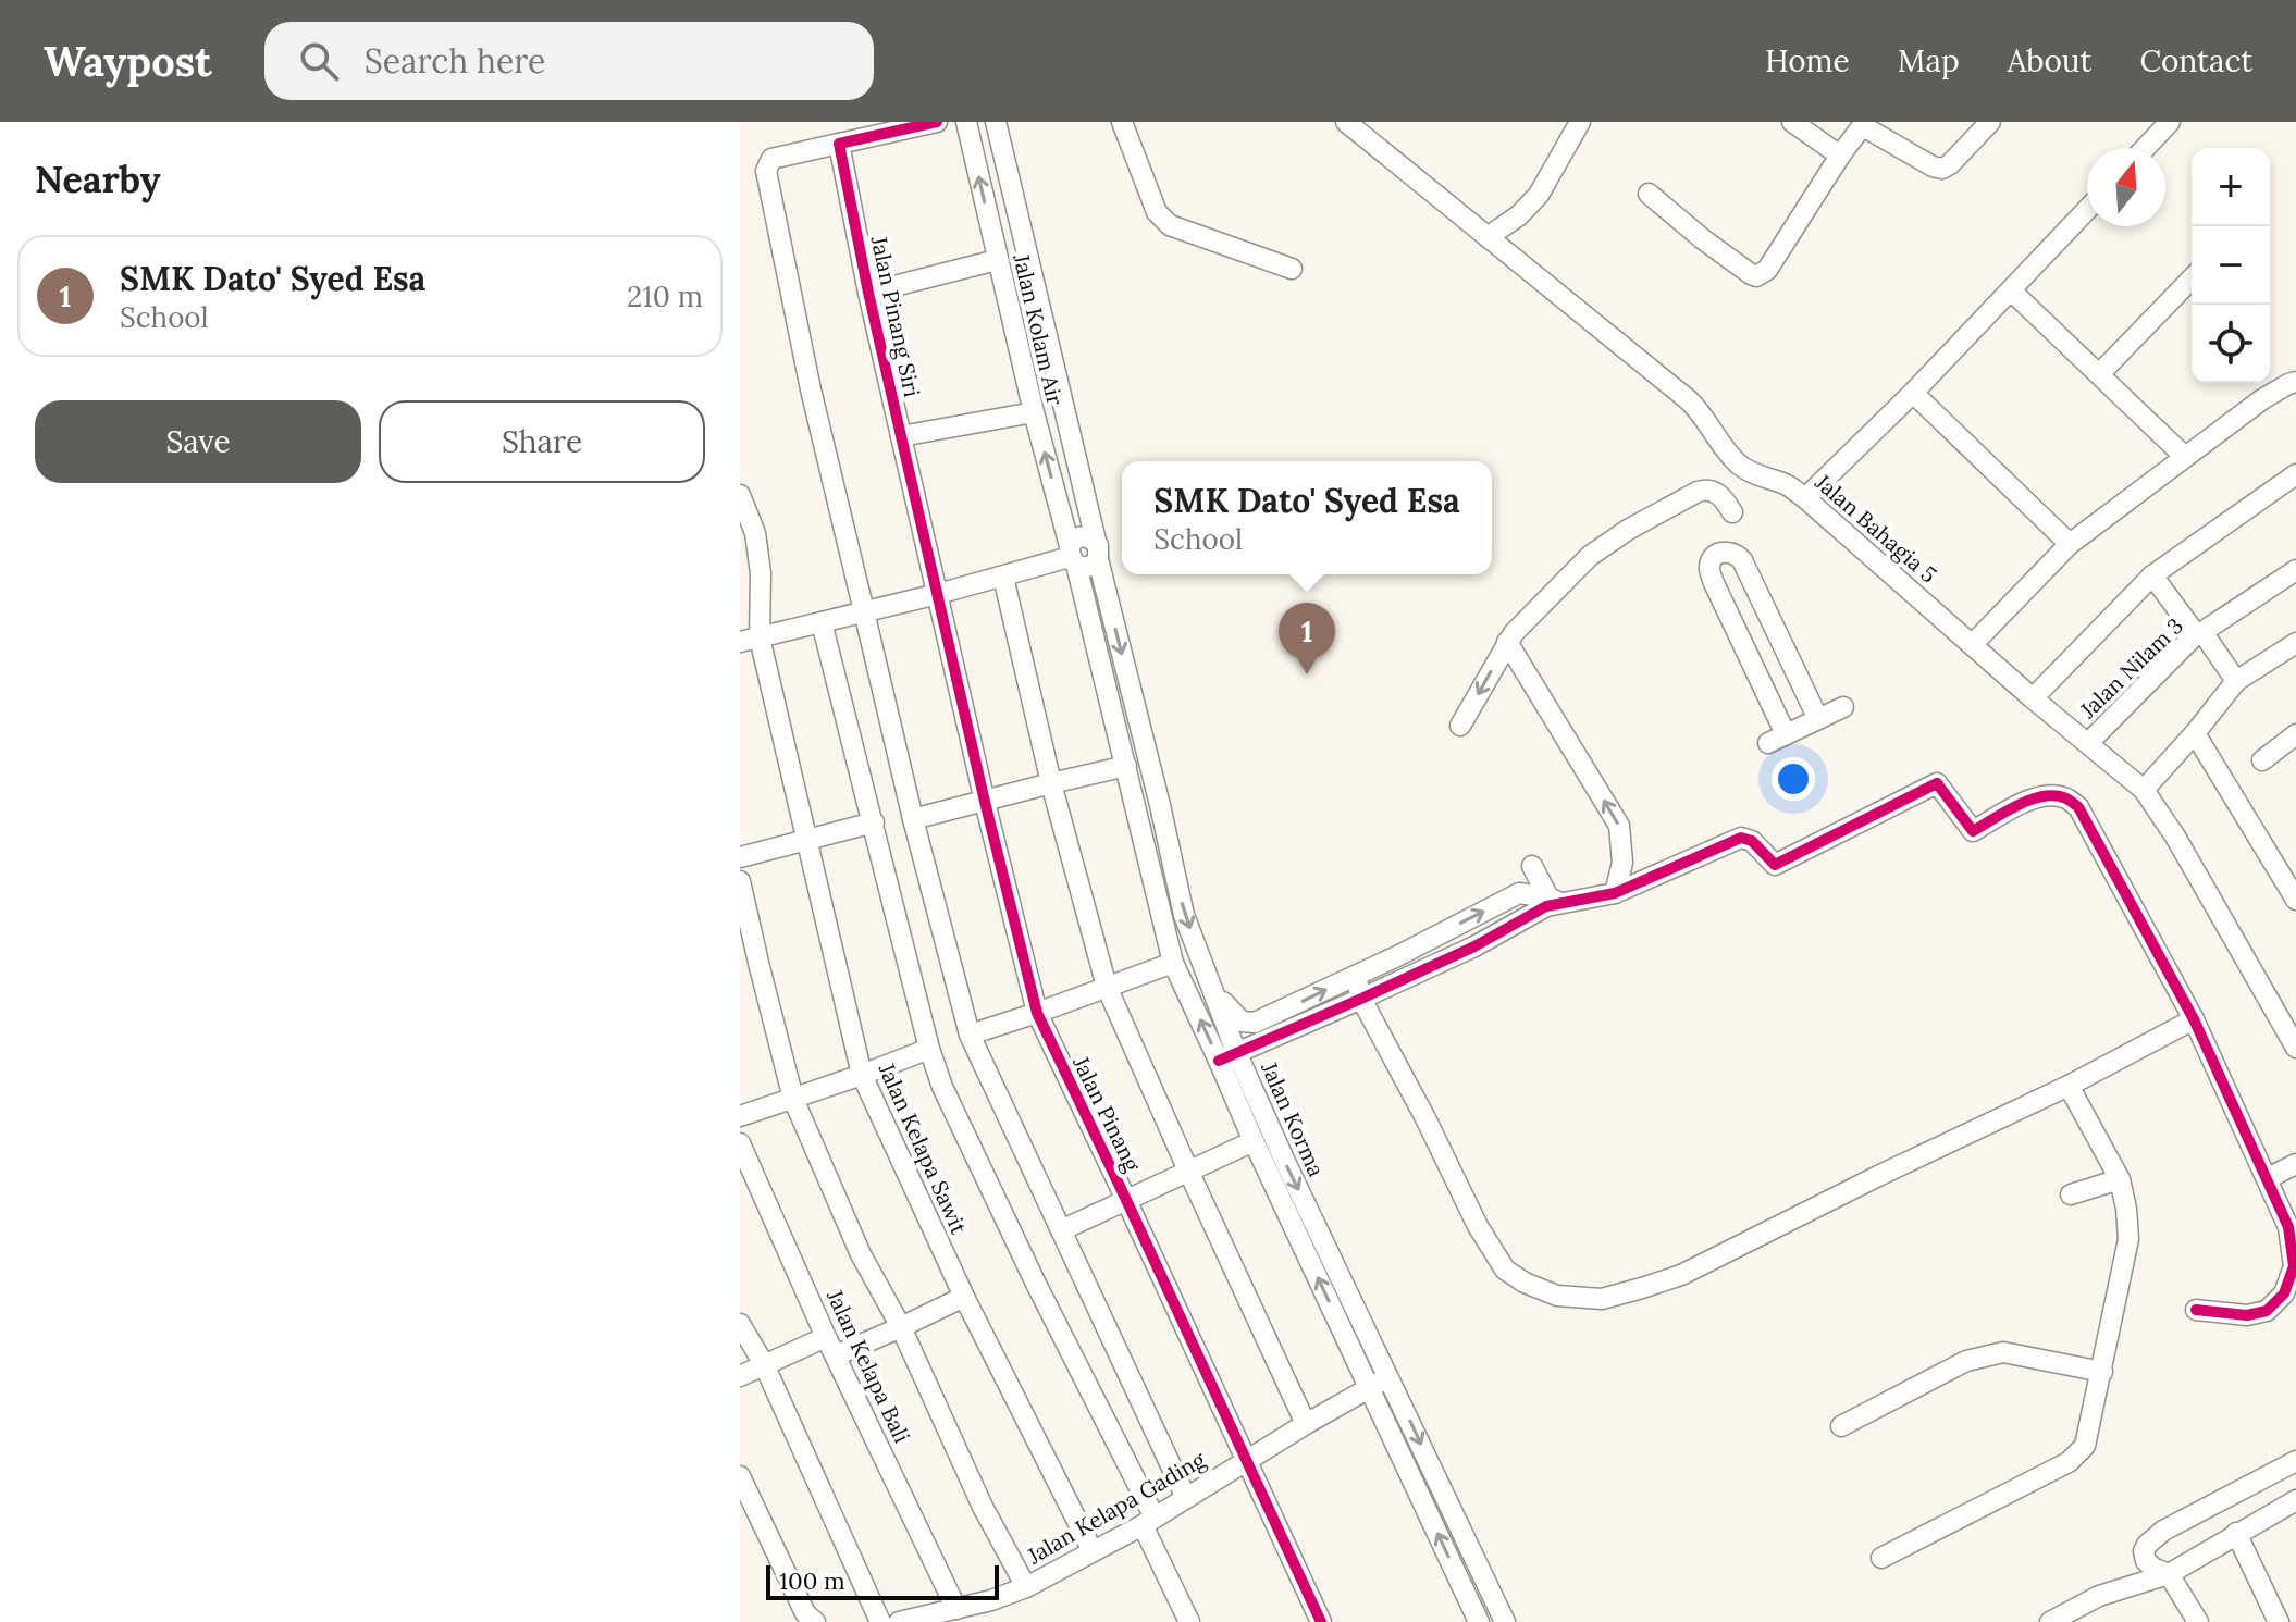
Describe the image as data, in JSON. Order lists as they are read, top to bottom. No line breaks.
{"streets":{"street":["Jalan Pinang Siri","Jalan Kolam Air","Jalan Bahagia 5","Jalan Nilam 3","Jalan Pinang","Jalan Korma","Jalan Kelapa Sawit","Jalan Kelapa Bali","Jalan Kelapa Gading"]},"crossings":[["Jalan Pinang Siri","Jalan Pinang"],["Jalan Kolam Air","Jalan Korma"],["Jalan Bahagia 5","Jalan Nilam 3"],["Jalan Pinang","Jalan Kelapa Gading"],["Jalan Korma","Jalan Kelapa Gading"],["Jalan Kelapa Sawit","Jalan Kelapa Gading"],["Jalan Kelapa Bali","Jalan Kelapa Gading"]],"scale_bar":"100 m","north":"top","page":{"header":"Waypost","search":"Search here","nav":["Home","Map","About","Contact"],"heading":"Nearby","map_buttons":["+","−"],"list":[{"mark":"1","name":"SMK Dato' Syed Esa","note":"School","value":"210 m"}],"buttons":["Save","Share"],"popup":["SMK Dato' Syed Esa","School"],"pins":"1","scale":"100 m"}}
